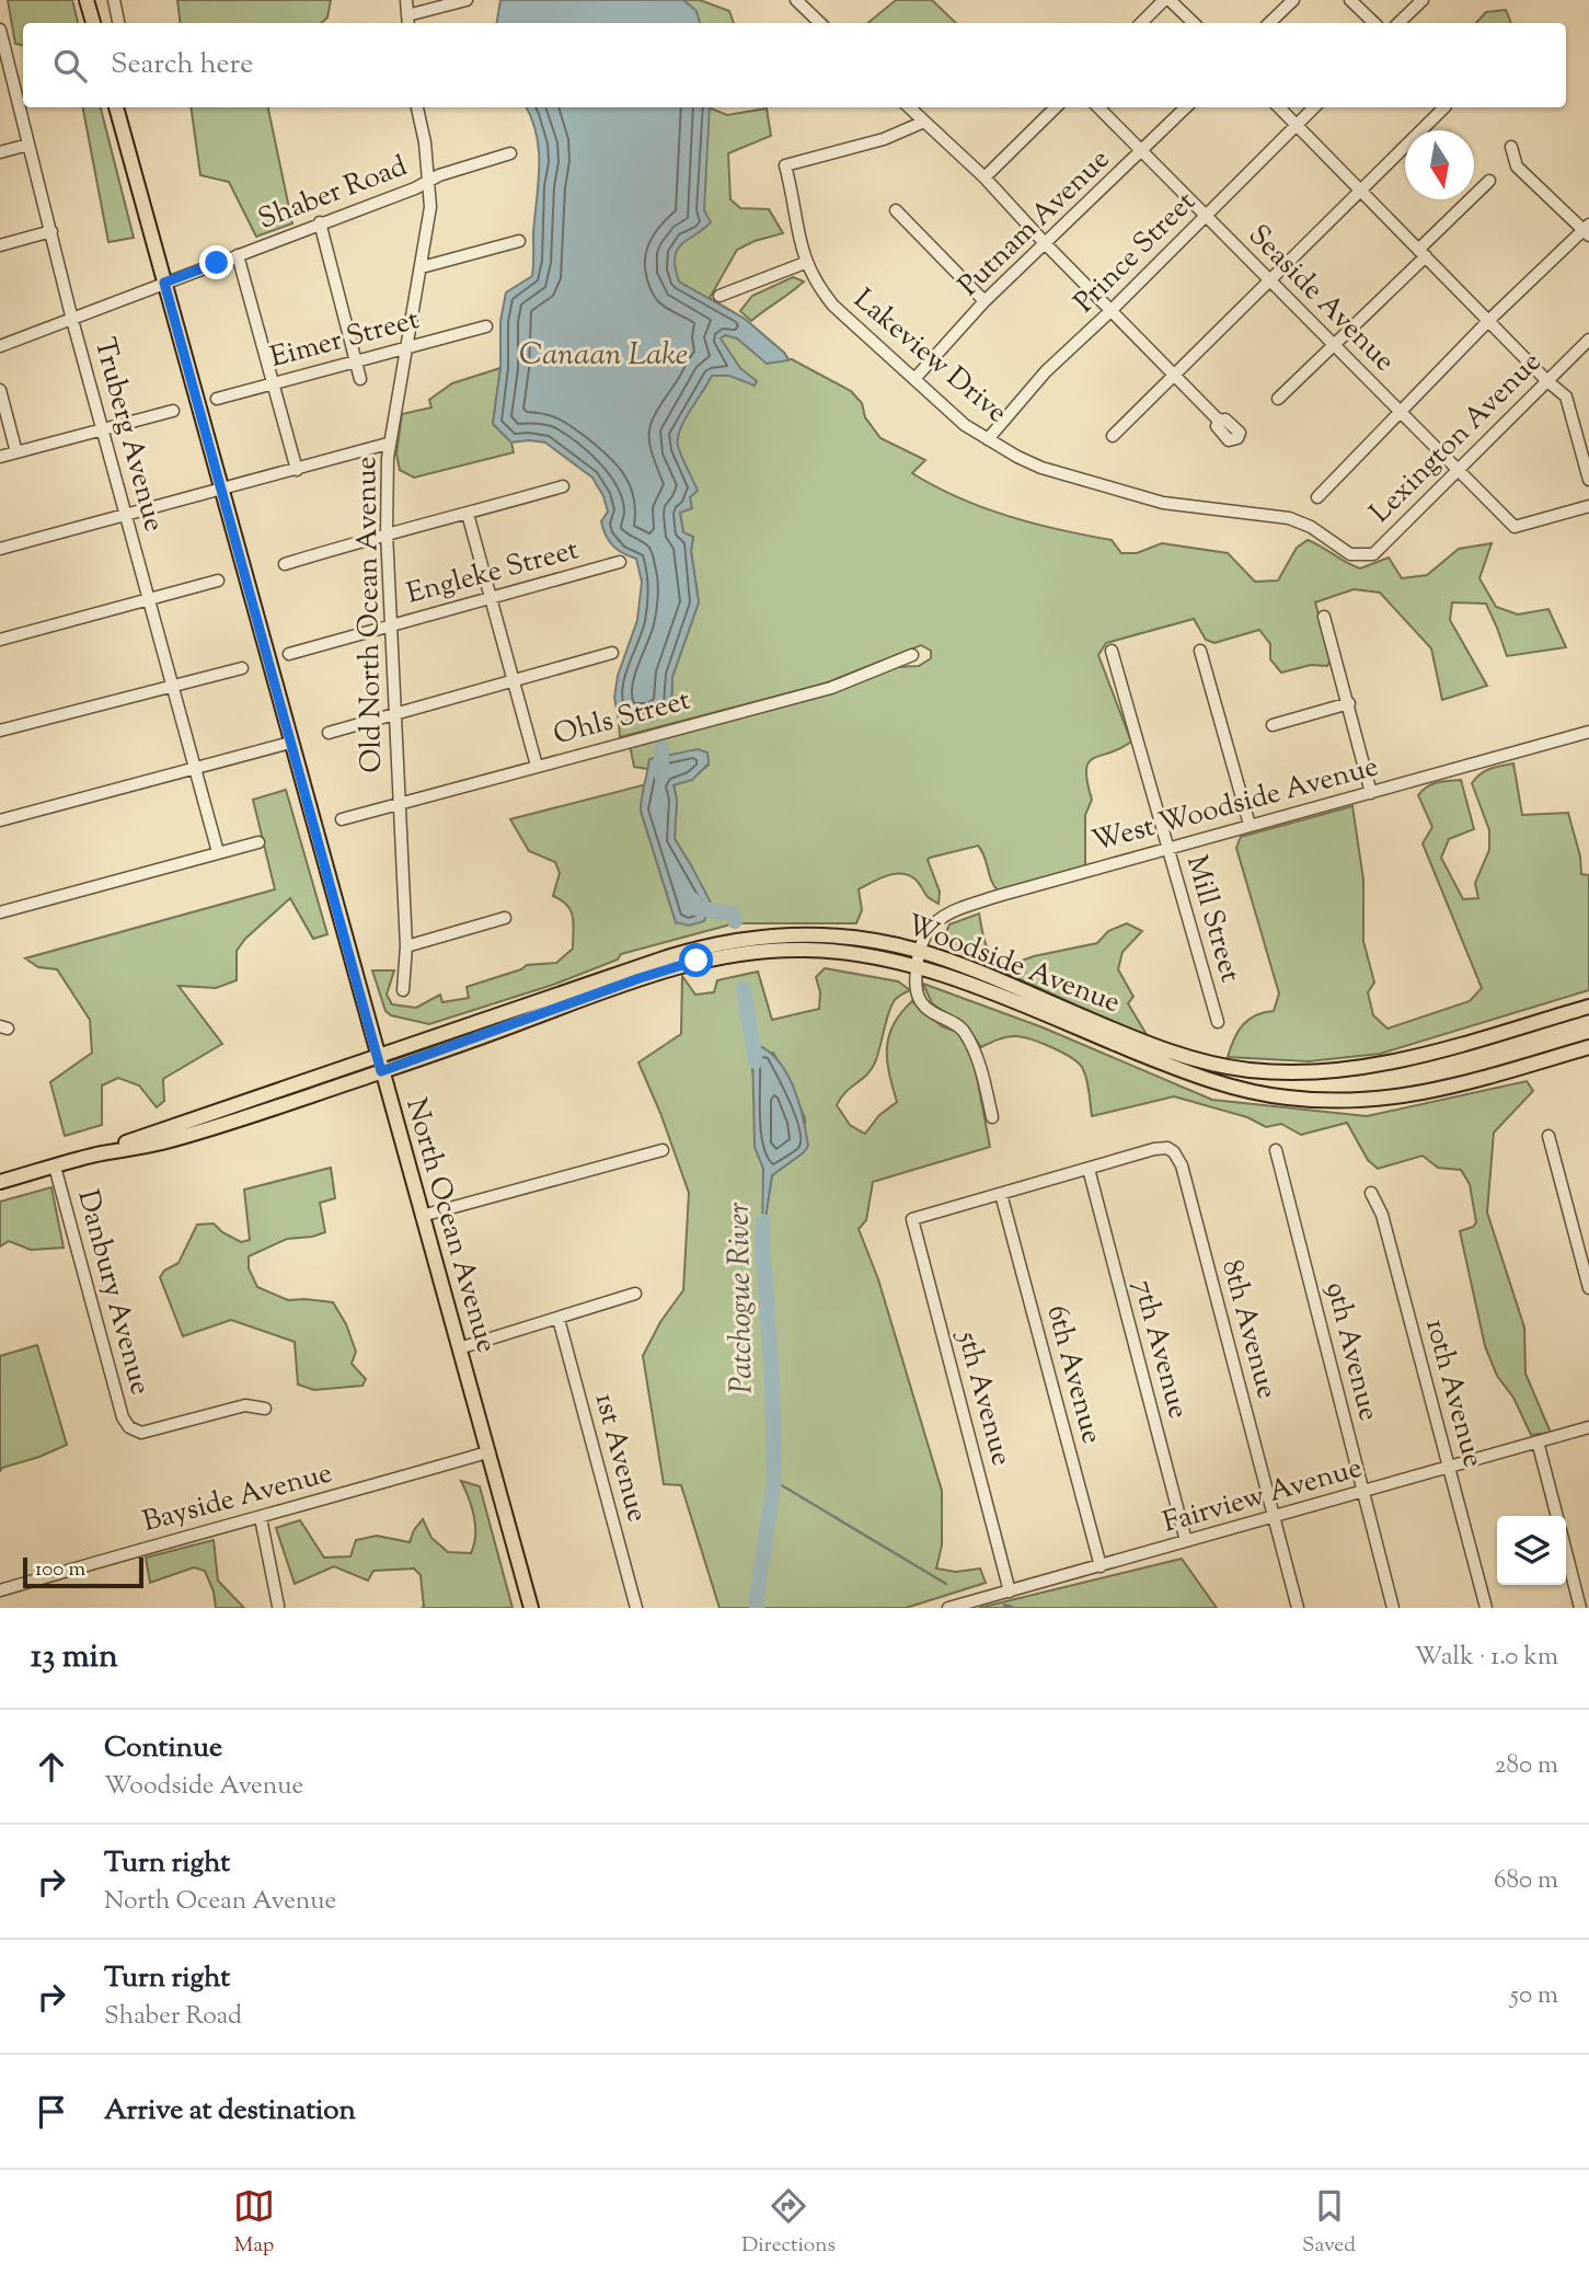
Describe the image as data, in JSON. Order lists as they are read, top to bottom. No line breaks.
{"streets":{"main road":["Woodside Avenue","North Ocean Avenue"],"street":["Shaber Road","Putnam Avenue","Prince Street","Seaside Avenue","Eimer Street","Lakeview Drive","Truberg Avenue","Lexington Avenue","Engleke Street","Old North Ocean Avenue","Ohls Street","West Woodside Avenue","Mill Street","Danbury Avenue","8th Avenue","7th Avenue","9th Avenue","6th Avenue","10th Avenue","5th Avenue","1st Avenue","Fairview Avenue","Bayside Avenue"]},"crossings":[["Shaber Road","Truberg Avenue"],["Shaber Road","Old North Ocean Avenue"],["Shaber Road","North Ocean Avenue"],["Putnam Avenue","Seaside Avenue"],["Putnam Avenue","Lakeview Drive"],["Prince Street","Seaside Avenue"],["Prince Street","Lakeview Drive"],["Seaside Avenue","Lexington Avenue"],["Eimer Street","Old North Ocean Avenue"],["Lakeview Drive","Lexington Avenue"],["Engleke Street","Old North Ocean Avenue"],["Old North Ocean Avenue","Ohls Street"],["West Woodside Avenue","Mill Street"],["West Woodside Avenue","Woodside Avenue"],["Woodside Avenue","North Ocean Avenue"],["North Ocean Avenue","Bayside Avenue"],["8th Avenue","7th Avenue"],["8th Avenue","Fairview Avenue"],["7th Avenue","Fairview Avenue"],["9th Avenue","Fairview Avenue"],["6th Avenue","5th Avenue"],["6th Avenue","Fairview Avenue"],["10th Avenue","Fairview Avenue"],["5th Avenue","Fairview Avenue"]],"water":["Canaan Lake","Patchogue River"],"scale_bar":"100 m","north":"bottom","page":{"search":"Search here","scale":"100 m","heading":["13 min","Walk · 1.0 km"],"list":[["Continue","Woodside Avenue","280 m"],["Turn right","North Ocean Avenue","680 m"],["Turn right","Shaber Road","50 m"],"Arrive at destination"],"nav":["Map","Directions","Saved"]}}
